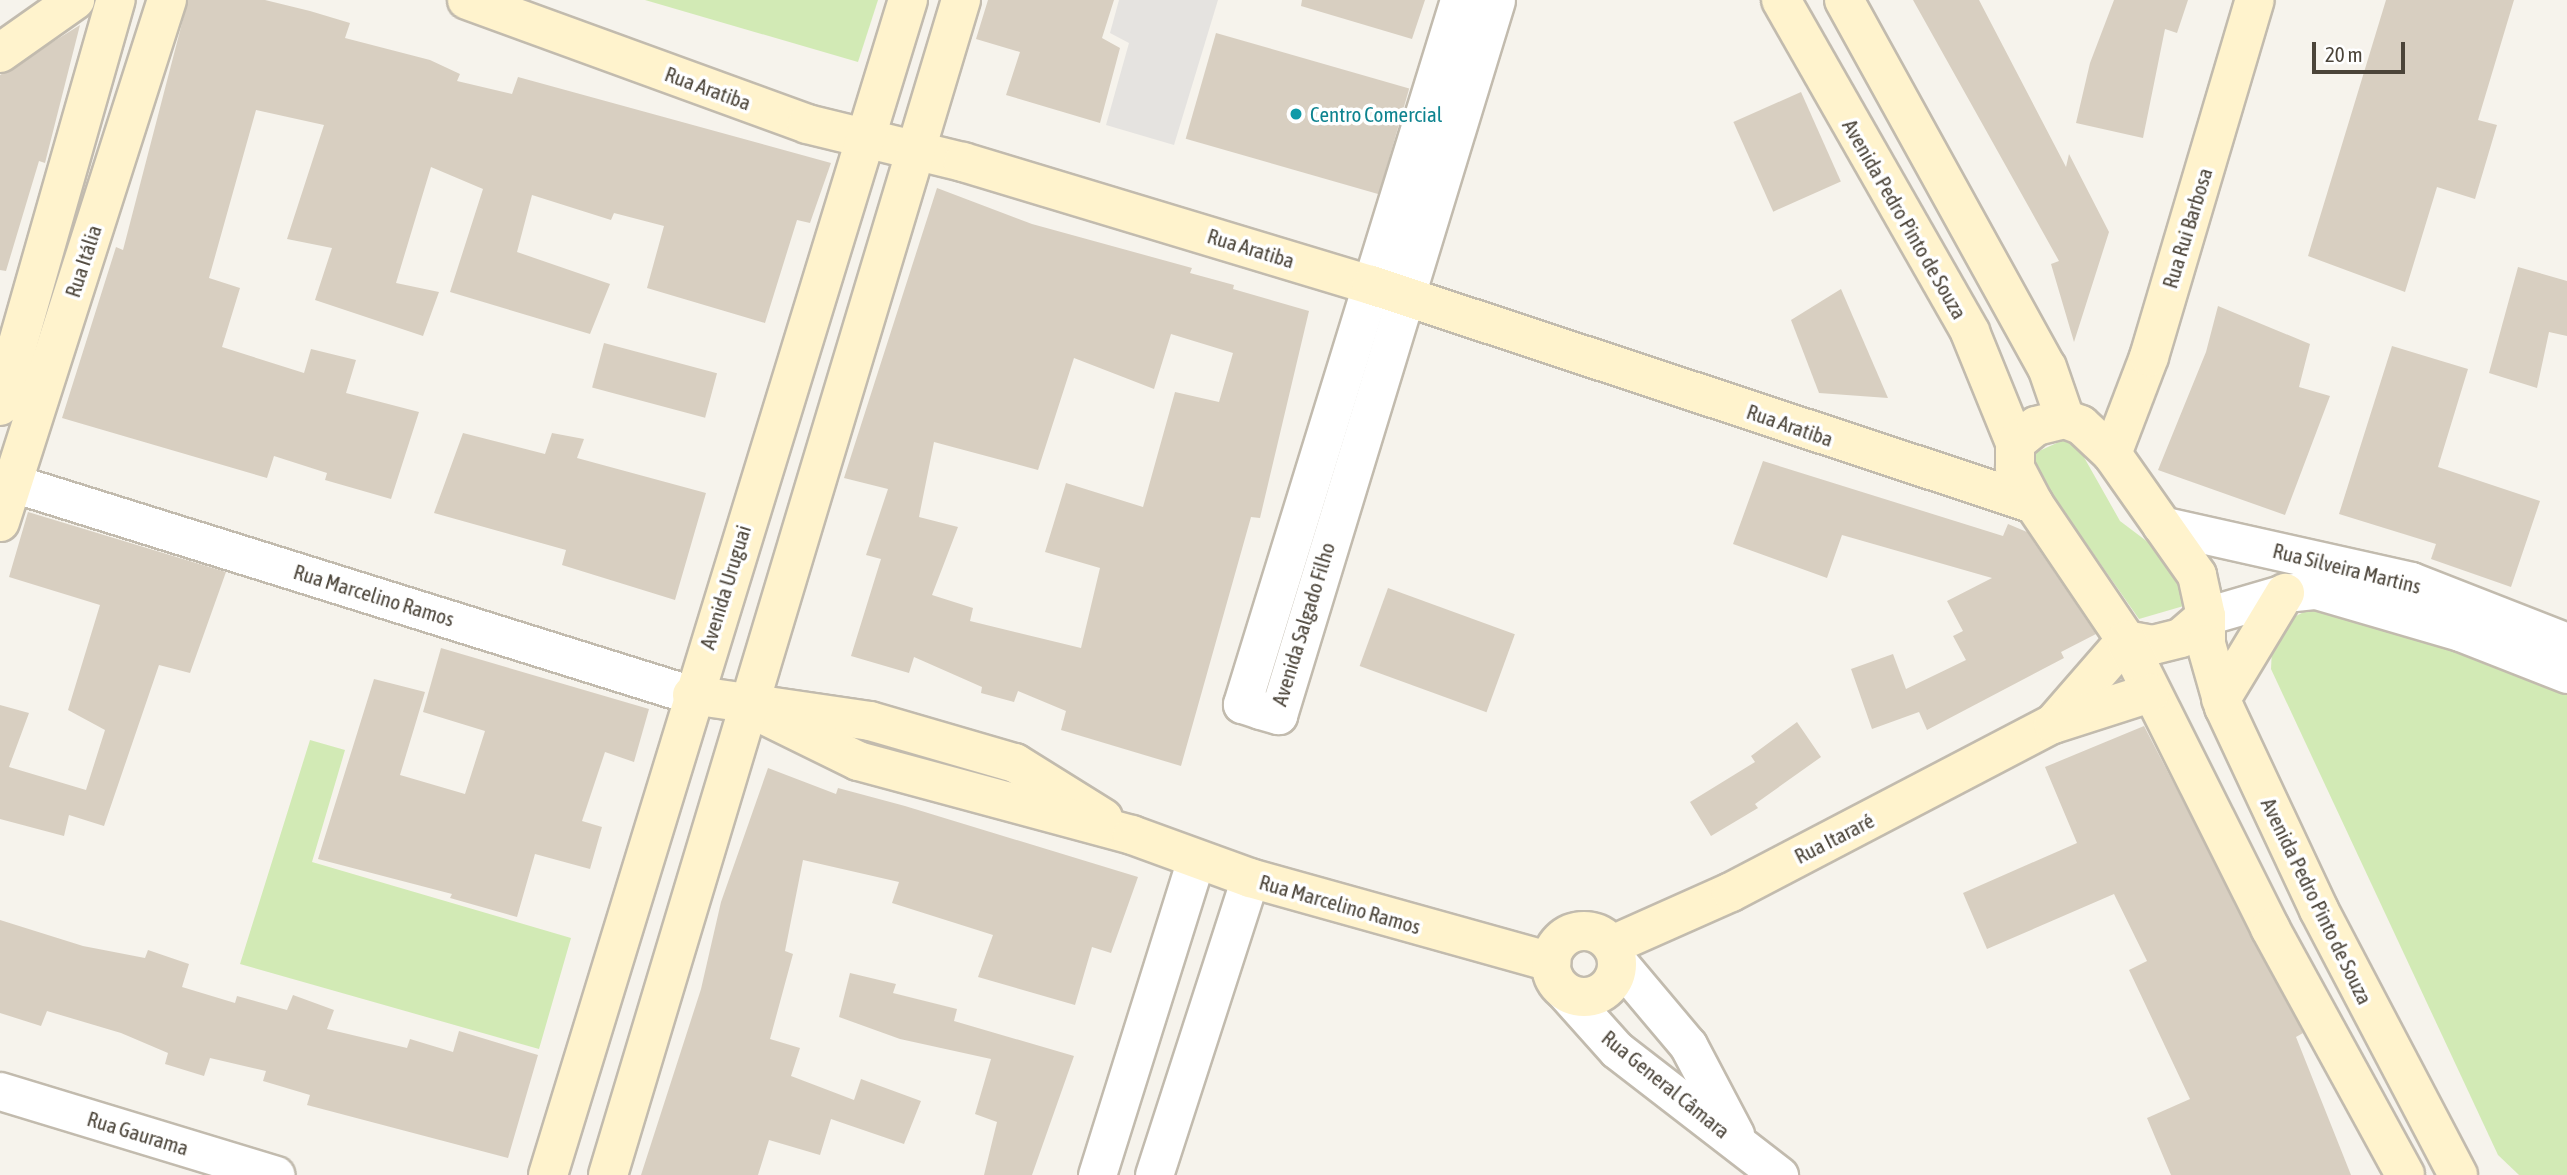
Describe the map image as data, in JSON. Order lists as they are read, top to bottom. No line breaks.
{"streets":{"street":["Rua Aratiba","Avenida Pedro Pinto de Souza","Rua Rui Barbosa","Rua Itália","Rua Silveira Martins","Avenida Uruguai","Rua Marcelino Ramos","Avenida Salgado Filho","Rua Itararé","Rua General Câmara","Rua Gaurama"]},"crossings":[["Rua Aratiba","Avenida Pedro Pinto de Souza"],["Rua Aratiba","Avenida Uruguai"],["Rua Aratiba","Avenida Salgado Filho"],["Avenida Pedro Pinto de Souza","Rua Rui Barbosa"],["Avenida Pedro Pinto de Souza","Rua Silveira Martins"],["Avenida Pedro Pinto de Souza","Rua Itararé"],["Rua Itália","Rua Marcelino Ramos"],["Avenida Uruguai","Rua Marcelino Ramos"],["Rua Marcelino Ramos","Rua Itararé"],["Rua Marcelino Ramos","Rua General Câmara"],["Rua Itararé","Rua General Câmara"]],"places":["Centro Comercial"],"scale_bar":"20 m"}
